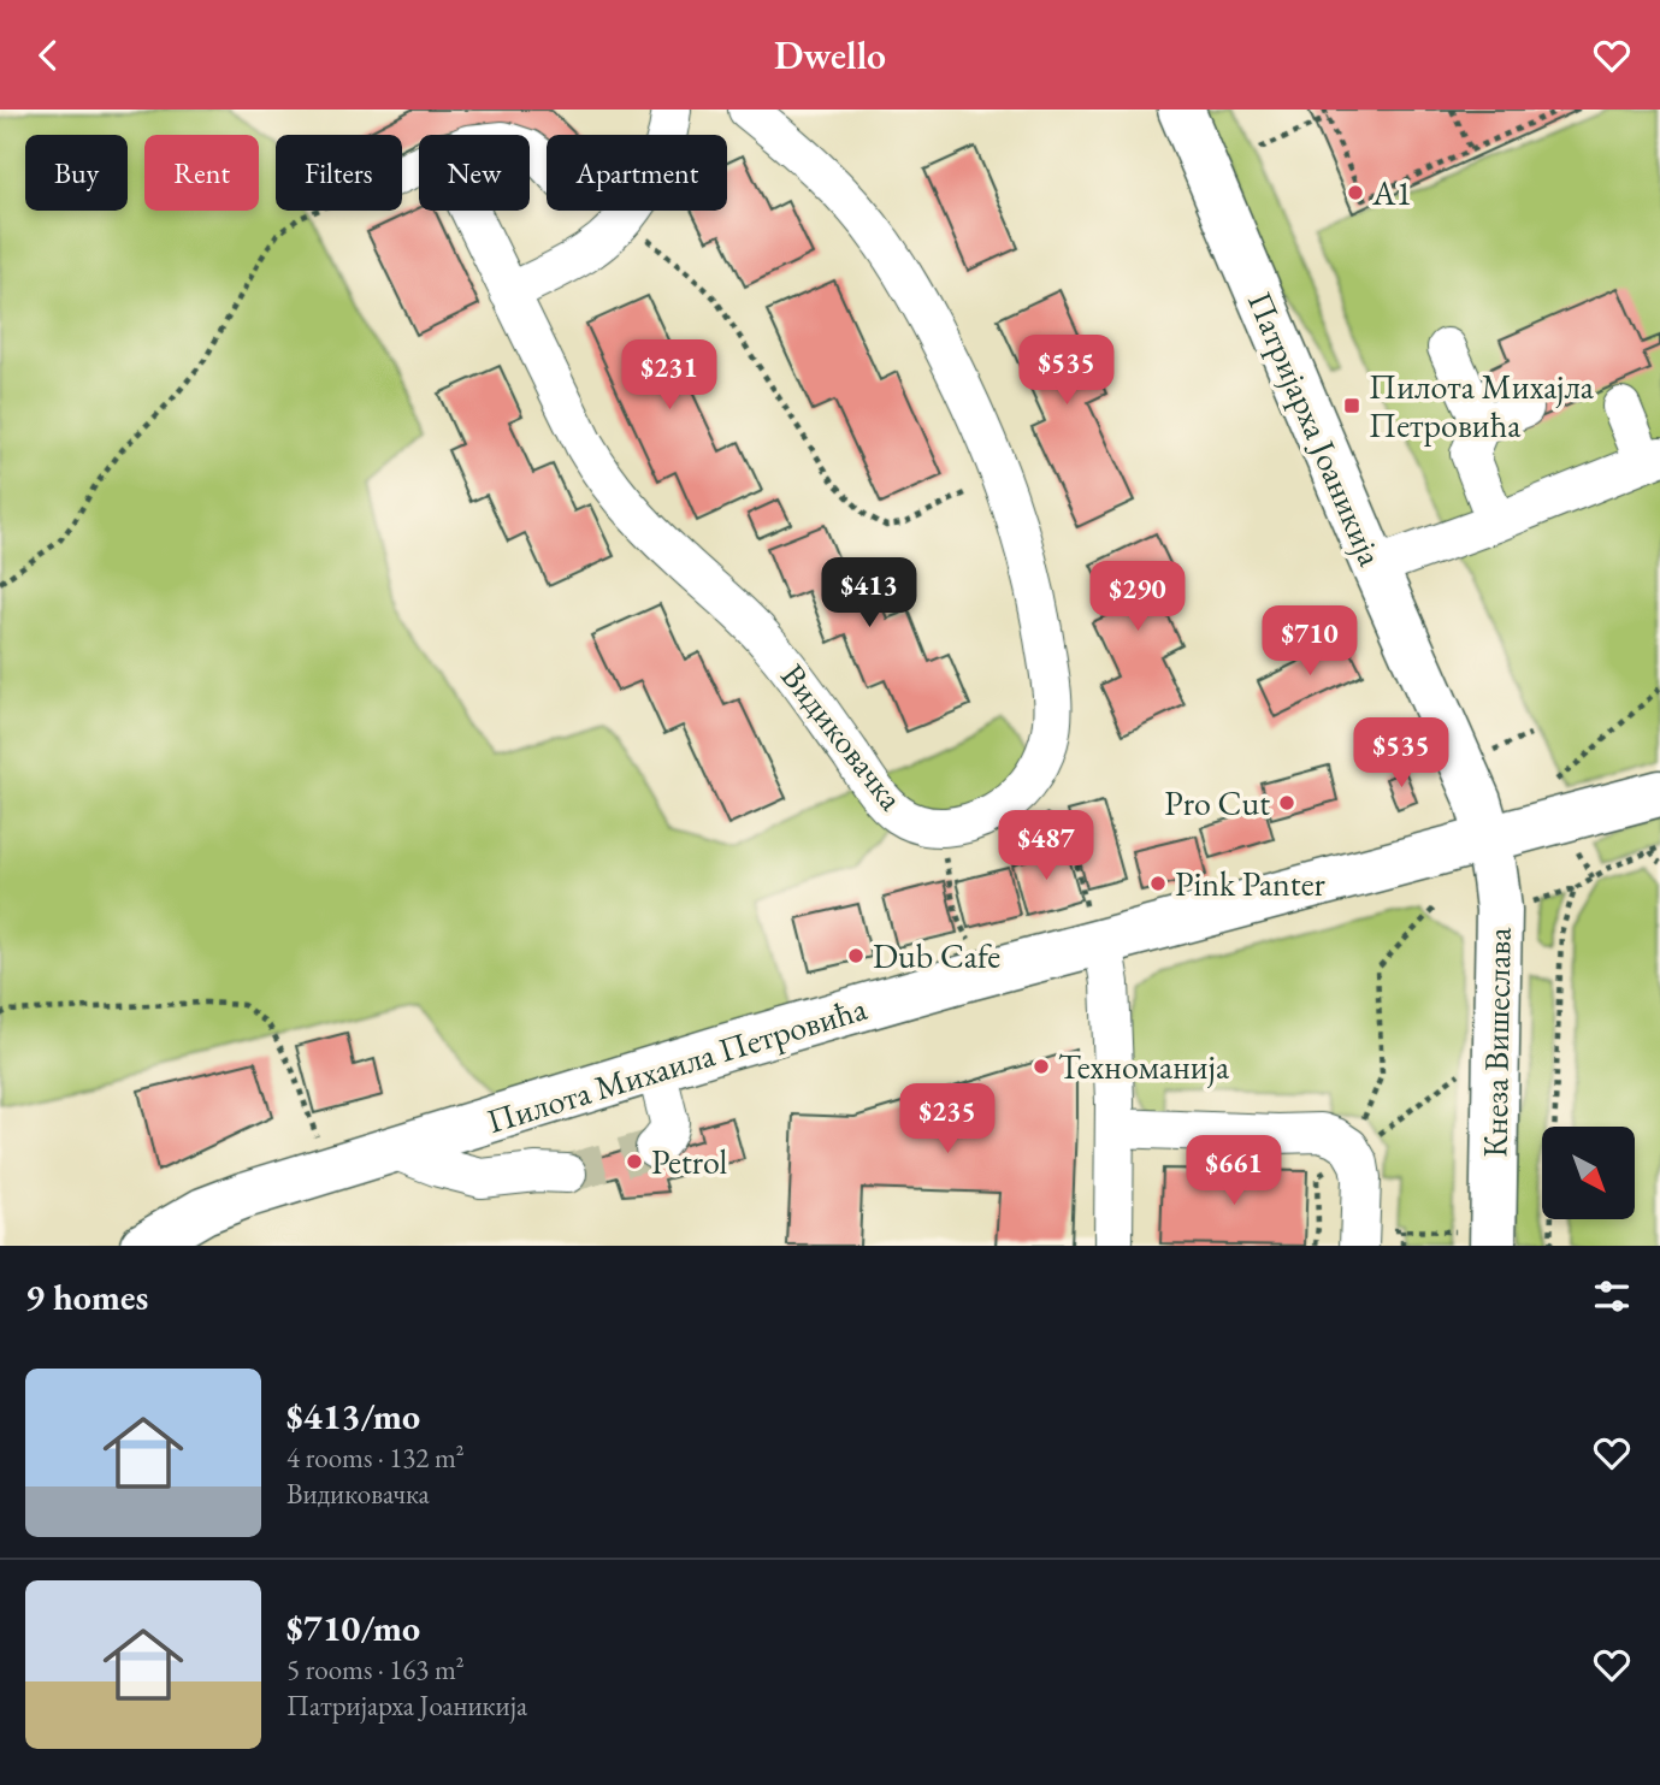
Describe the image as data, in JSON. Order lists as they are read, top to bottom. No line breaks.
{"streets":{"main road":["Патријарха Јоаникија","Кнеза Вишеслава","Пилота Михаила Петровића"],"street":["Видиковачка"]},"crossings":[["Патријарха Јоаникија","Кнеза Вишеслава"],["Патријарха Јоаникија","Пилота Михаила Петровића"],["Кнеза Вишеслава","Пилота Михаила Петровића"]],"places":{"other":["A1","Pro Cut","Pink Panter","Dub Cafe","Техноманија","Petrol"],"transit":["Пилота Михајла Петровића"]},"north":"bottom right","page":{"header":"Dwello","chip":["Buy","Rent","Filters","New","Apartment"],"price":["$535","$231","$413","$290","$710","$535","$487","$235","$661"],"heading":"9 homes","list":[{"name":"$413/mo","note":"4 rooms · 132 m² · Видиковачка"},{"name":"$710/mo","note":"5 rooms · 163 m² · Патријарха Јоаникија"}]}}
